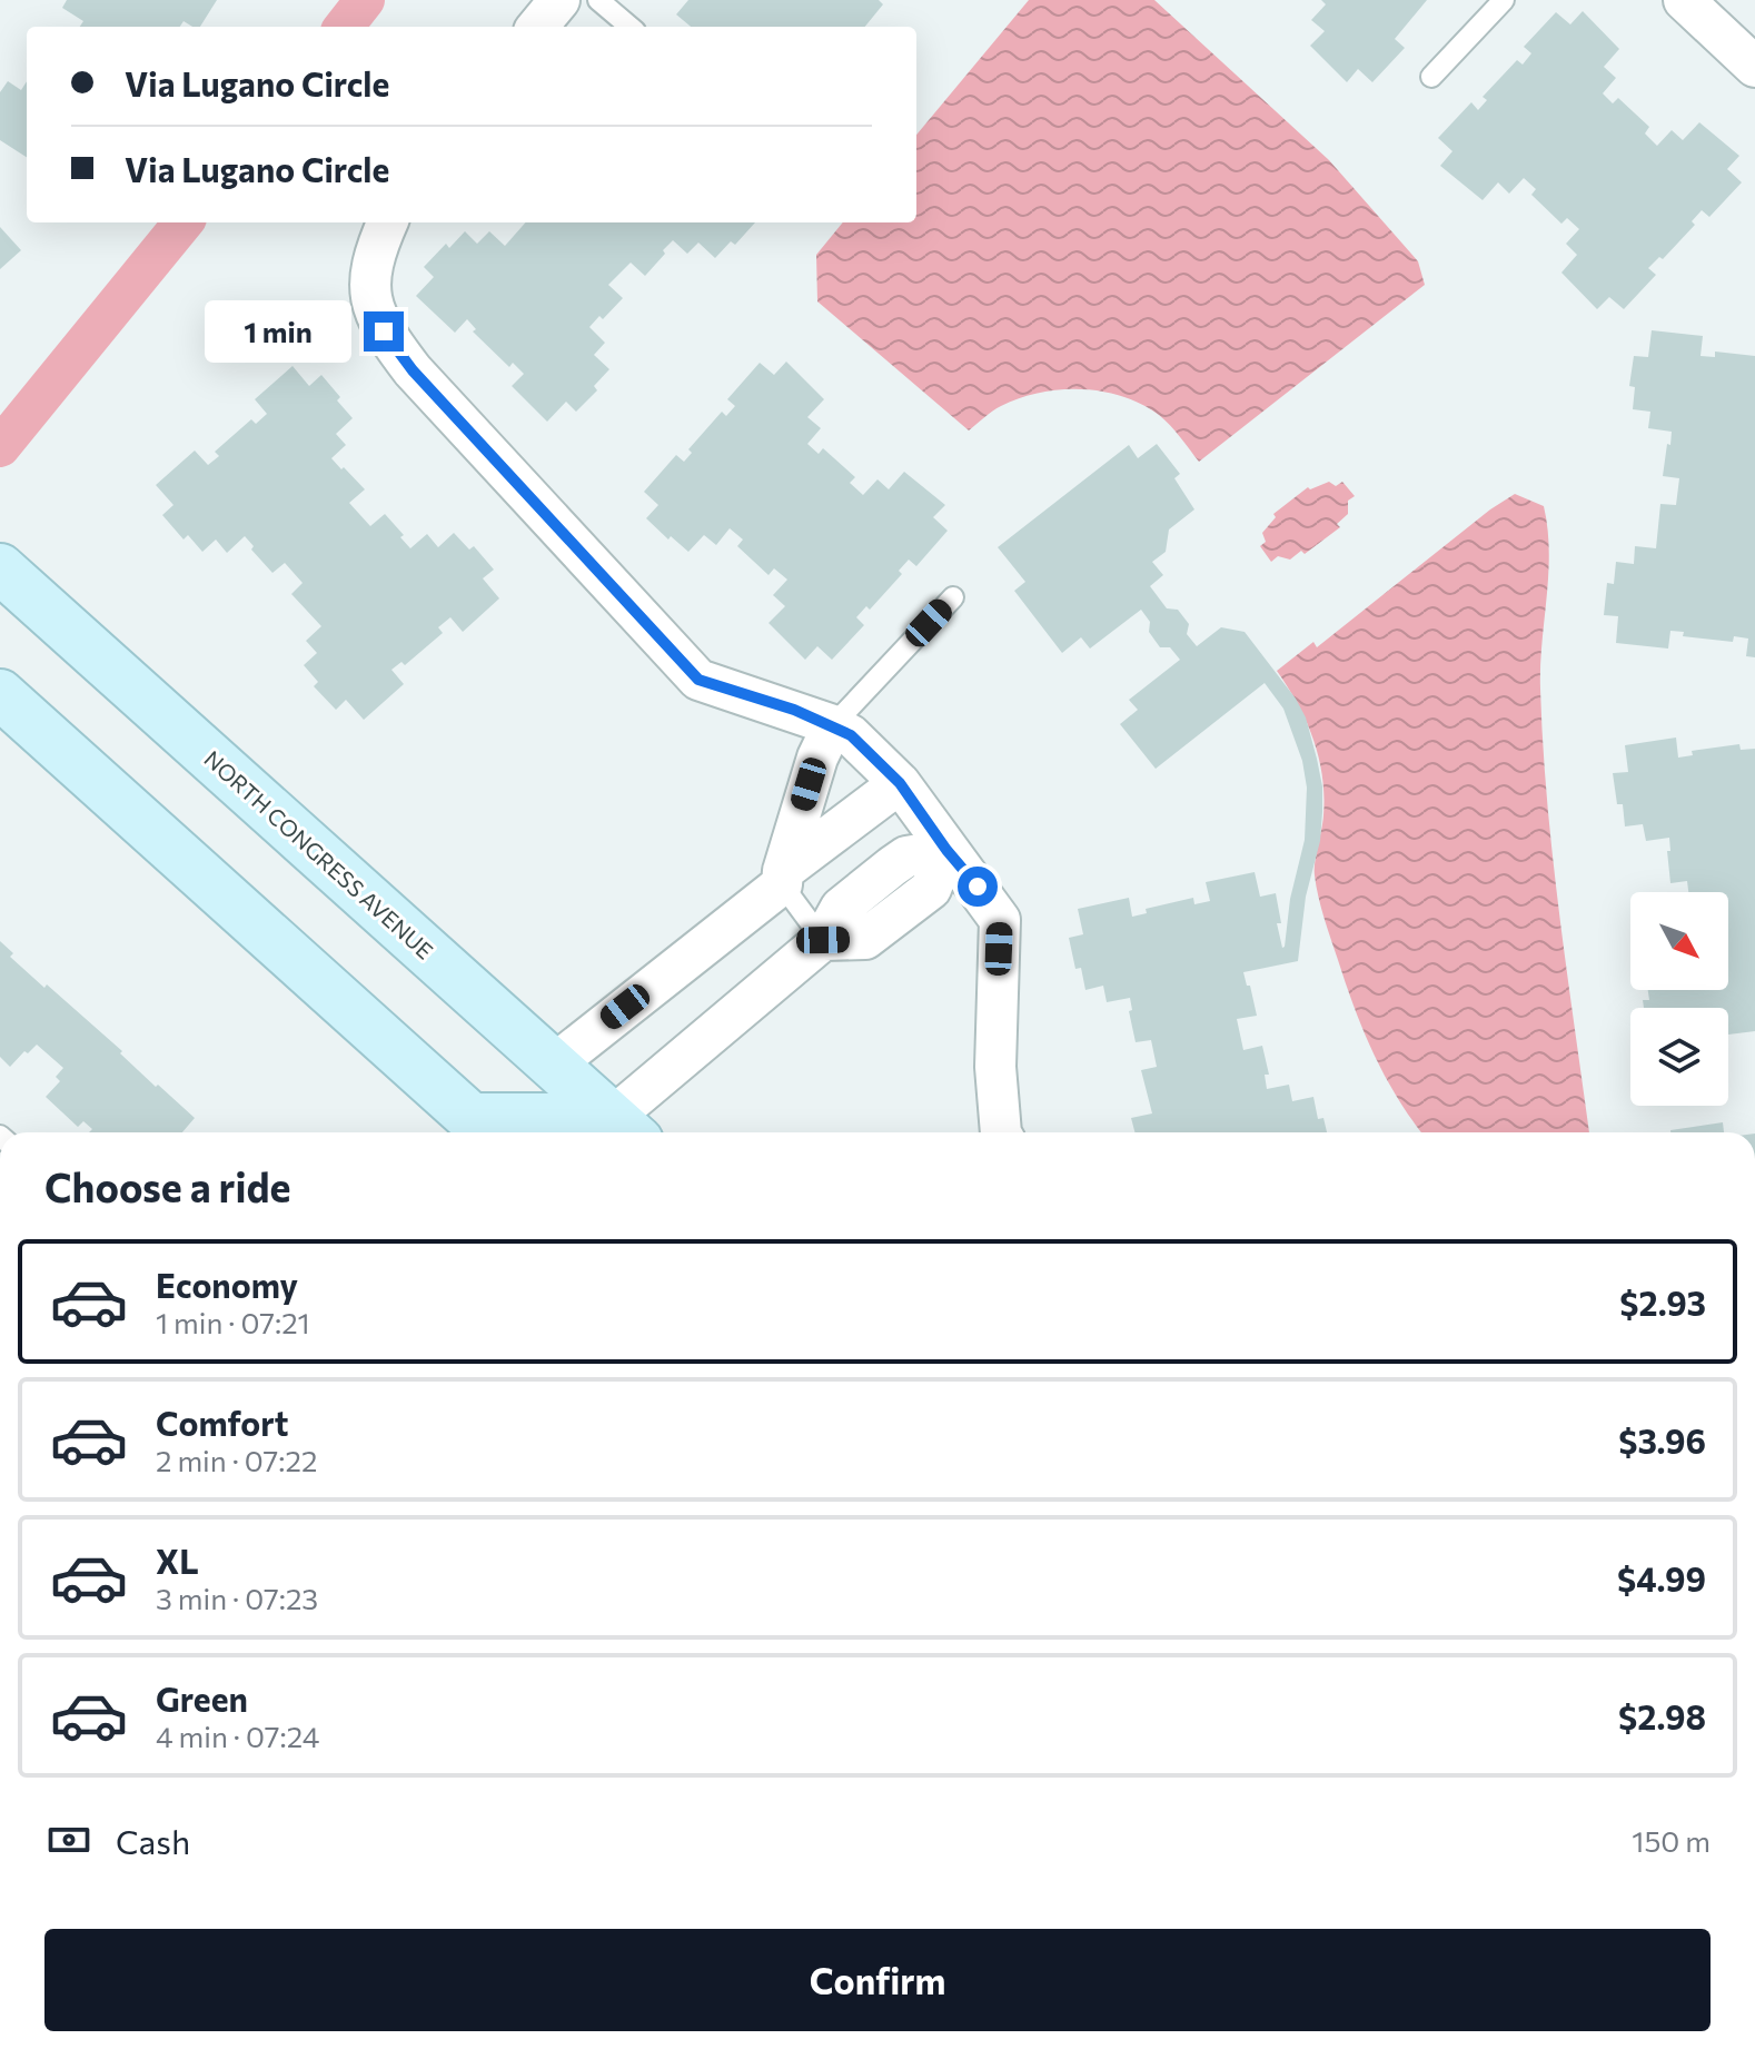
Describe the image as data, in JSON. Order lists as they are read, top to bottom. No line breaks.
{"streets":{"main road":["NORTH CONGRESS AVENUE"]},"north":"bottom right","page":{"banner":["Via Lugano Circle","Via Lugano Circle"],"bubble":"1 min","heading":"Choose a ride","list":[{"name":"Economy","note":"1 min · 07:21","value":"$2.93"},{"name":"Comfort","note":"2 min · 07:22","value":"$3.96"},{"name":"XL","note":"3 min · 07:23","value":"$4.99"},{"name":"Green","note":"4 min · 07:24","value":"$2.98"}],"pay":["Cash","150 m"],"buttons":"Confirm"}}
